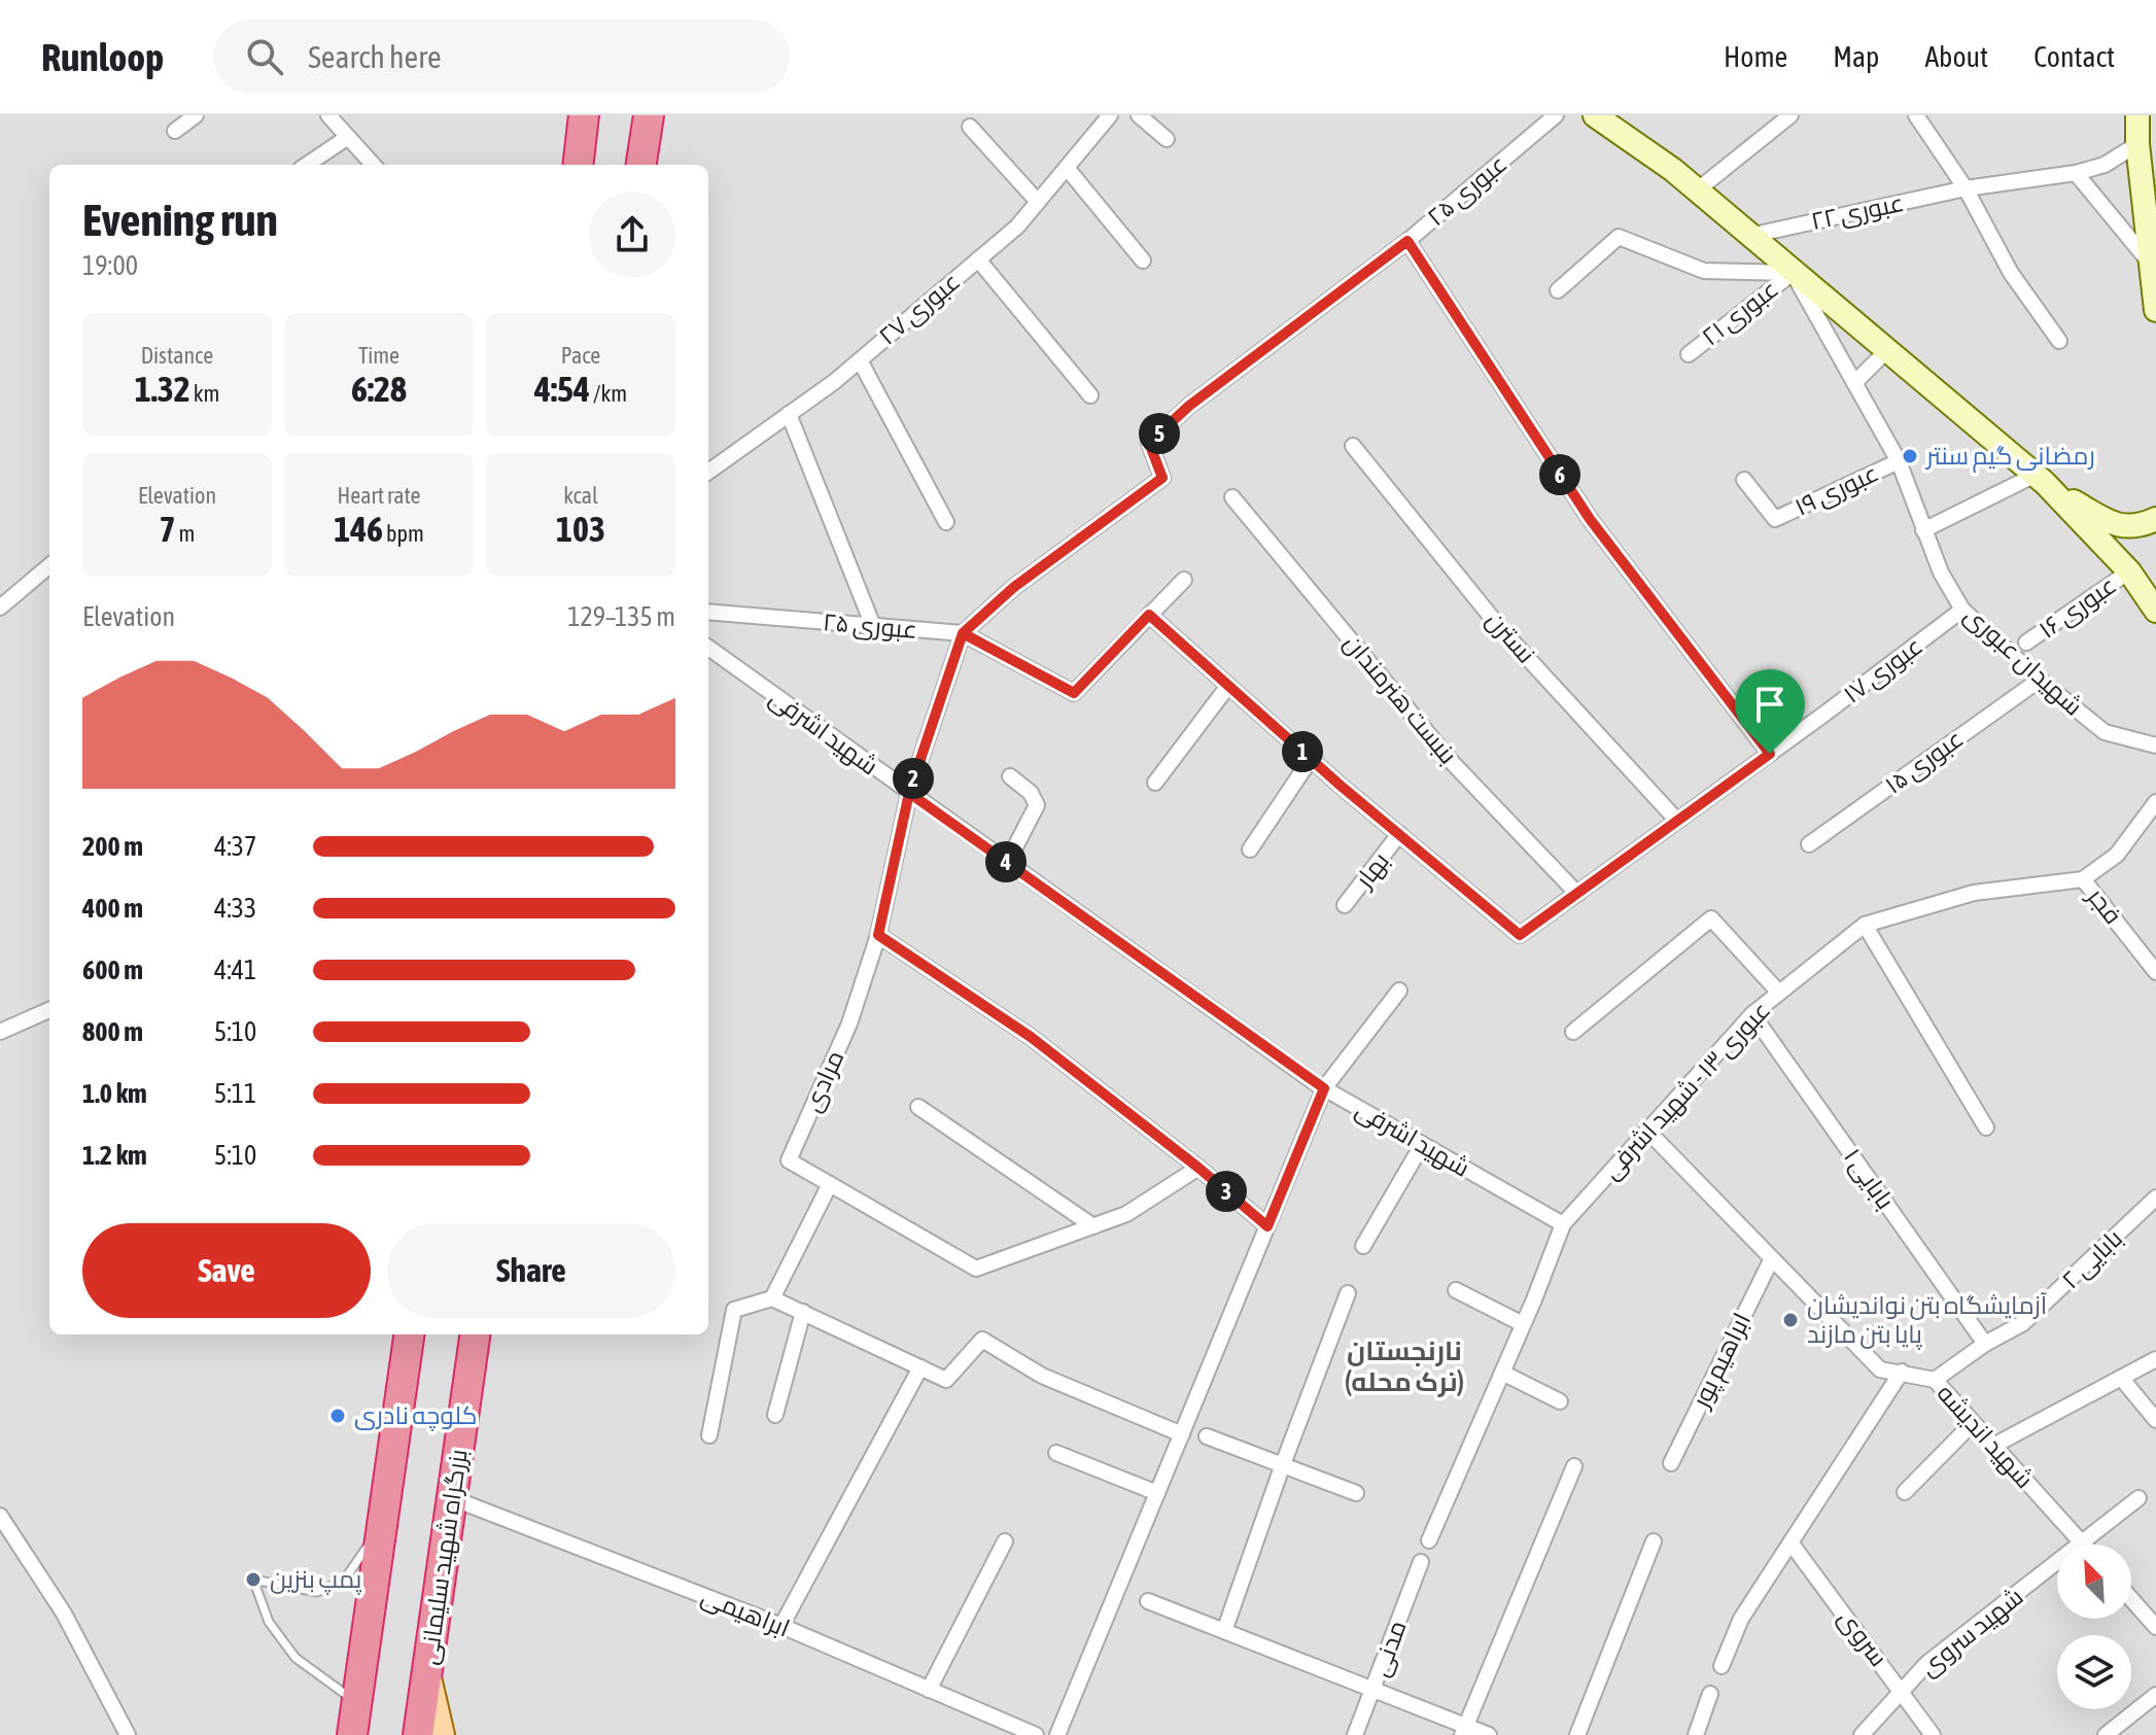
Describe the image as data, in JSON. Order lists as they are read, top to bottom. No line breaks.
{"streets":{"highway":["بزرگراه شهید سلیمانی"],"main road":["شهیدان عبوری"],"street":["عبوری ۲۵","عبوری ۲۲","عبوری ۲۷","عبوری ۲۱","عبوری ۱۹","عبوری ۱۶","نسترن","عبوری ۱۷","بنبست هنرمندان","شهید اشرفی","عبوری ۱۵","بهار","فجر","مرادی","عبوری ۱۳ - شهید اشرفی","بابایی ۱","بابایی ۲","ابراهیم پور","شهید اندیشه","ابراهیمی","شهید سروی","سروی","مدنی"]},"crossings":[["عبوری ۲۵","مرادی"],["عبوری ۲۲","شهیدان عبوری"],["عبوری ۲۱","شهیدان عبوری"],["عبوری ۱۹","شهیدان عبوری"],["عبوری ۱۶","شهیدان عبوری"],["نسترن","عبوری ۱۷"],["شهیدان عبوری","عبوری ۱۷"],["شهیدان عبوری","عبوری ۱۵"],["عبوری ۱۷","بنبست هنرمندان"],["عبوری ۱۷","بهار"],["شهید اشرفی","مرادی"],["شهید اشرفی","عبوری ۱۳ - شهید اشرفی"],["فجر","عبوری ۱۳ - شهید اشرفی"],["عبوری ۱۳ - شهید اشرفی","بابایی ۱"],["عبوری ۱۳ - شهید اشرفی","شهید اندیشه"],["بابایی ۱","بابایی ۲"],["بابایی ۲","شهید اندیشه"],["ابراهیم پور","شهید اندیشه"],["شهید اندیشه","شهید سروی"],["بزرگراه شهید سلیمانی","ابراهیمی"],["شهید سروی","سروی"]],"districts":["نارنجستان (ترک محله)"],"places":["رمضانی گیم سنتر","آزمایشگاه بتن نواندیشان پایا بتن مازند","کلوچه نادری","پمپ بنزین"],"north":"top left","page":{"header":"Runloop","search":"Search here","nav":["Home","Map","About","Contact"],"heading":["Evening run","19:00"],"stats":[["Distance","1.32 km"],["Time","6:28"],["Pace","4:54 /km"],["Elevation","7 m"],["Heart rate","146 bpm"],["kcal","103"]],"pins":["5","6","1","2","4","3"],"chart":["Elevation","129–135 m"],"list":[{"name":"200 m","note":"4:37"},{"name":"400 m","note":"4:33"},{"name":"600 m","note":"4:41"},{"name":"800 m","note":"5:10"},{"name":"1.0 km","note":"5:11"},{"name":"1.2 km","note":"5:10"}],"buttons":["Save","Share"]}}
